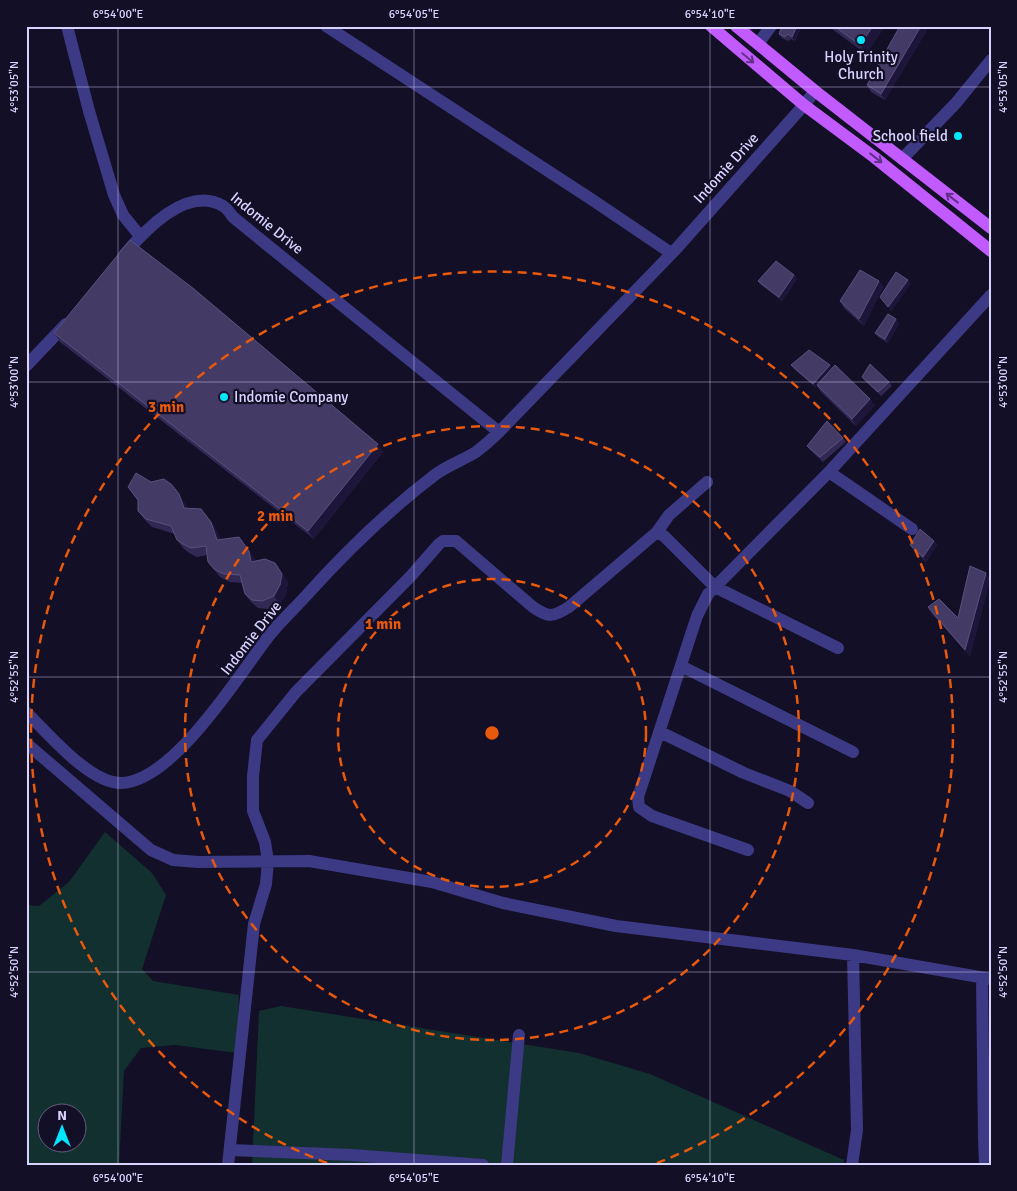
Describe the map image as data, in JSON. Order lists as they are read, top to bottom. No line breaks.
{"streets":{"street":["Indomie Drive"]},"places":["Holy Trinity Church","School field","Indomie Company"],"north":"top","coordinates":["6°54'00\"E","6°54'05\"E","6°54'10\"E","4°53'05\"N","4°53'00\"N","4°52'55\"N","4°52'50\"N"],"rings":["3 min","2 min","1 min"]}
